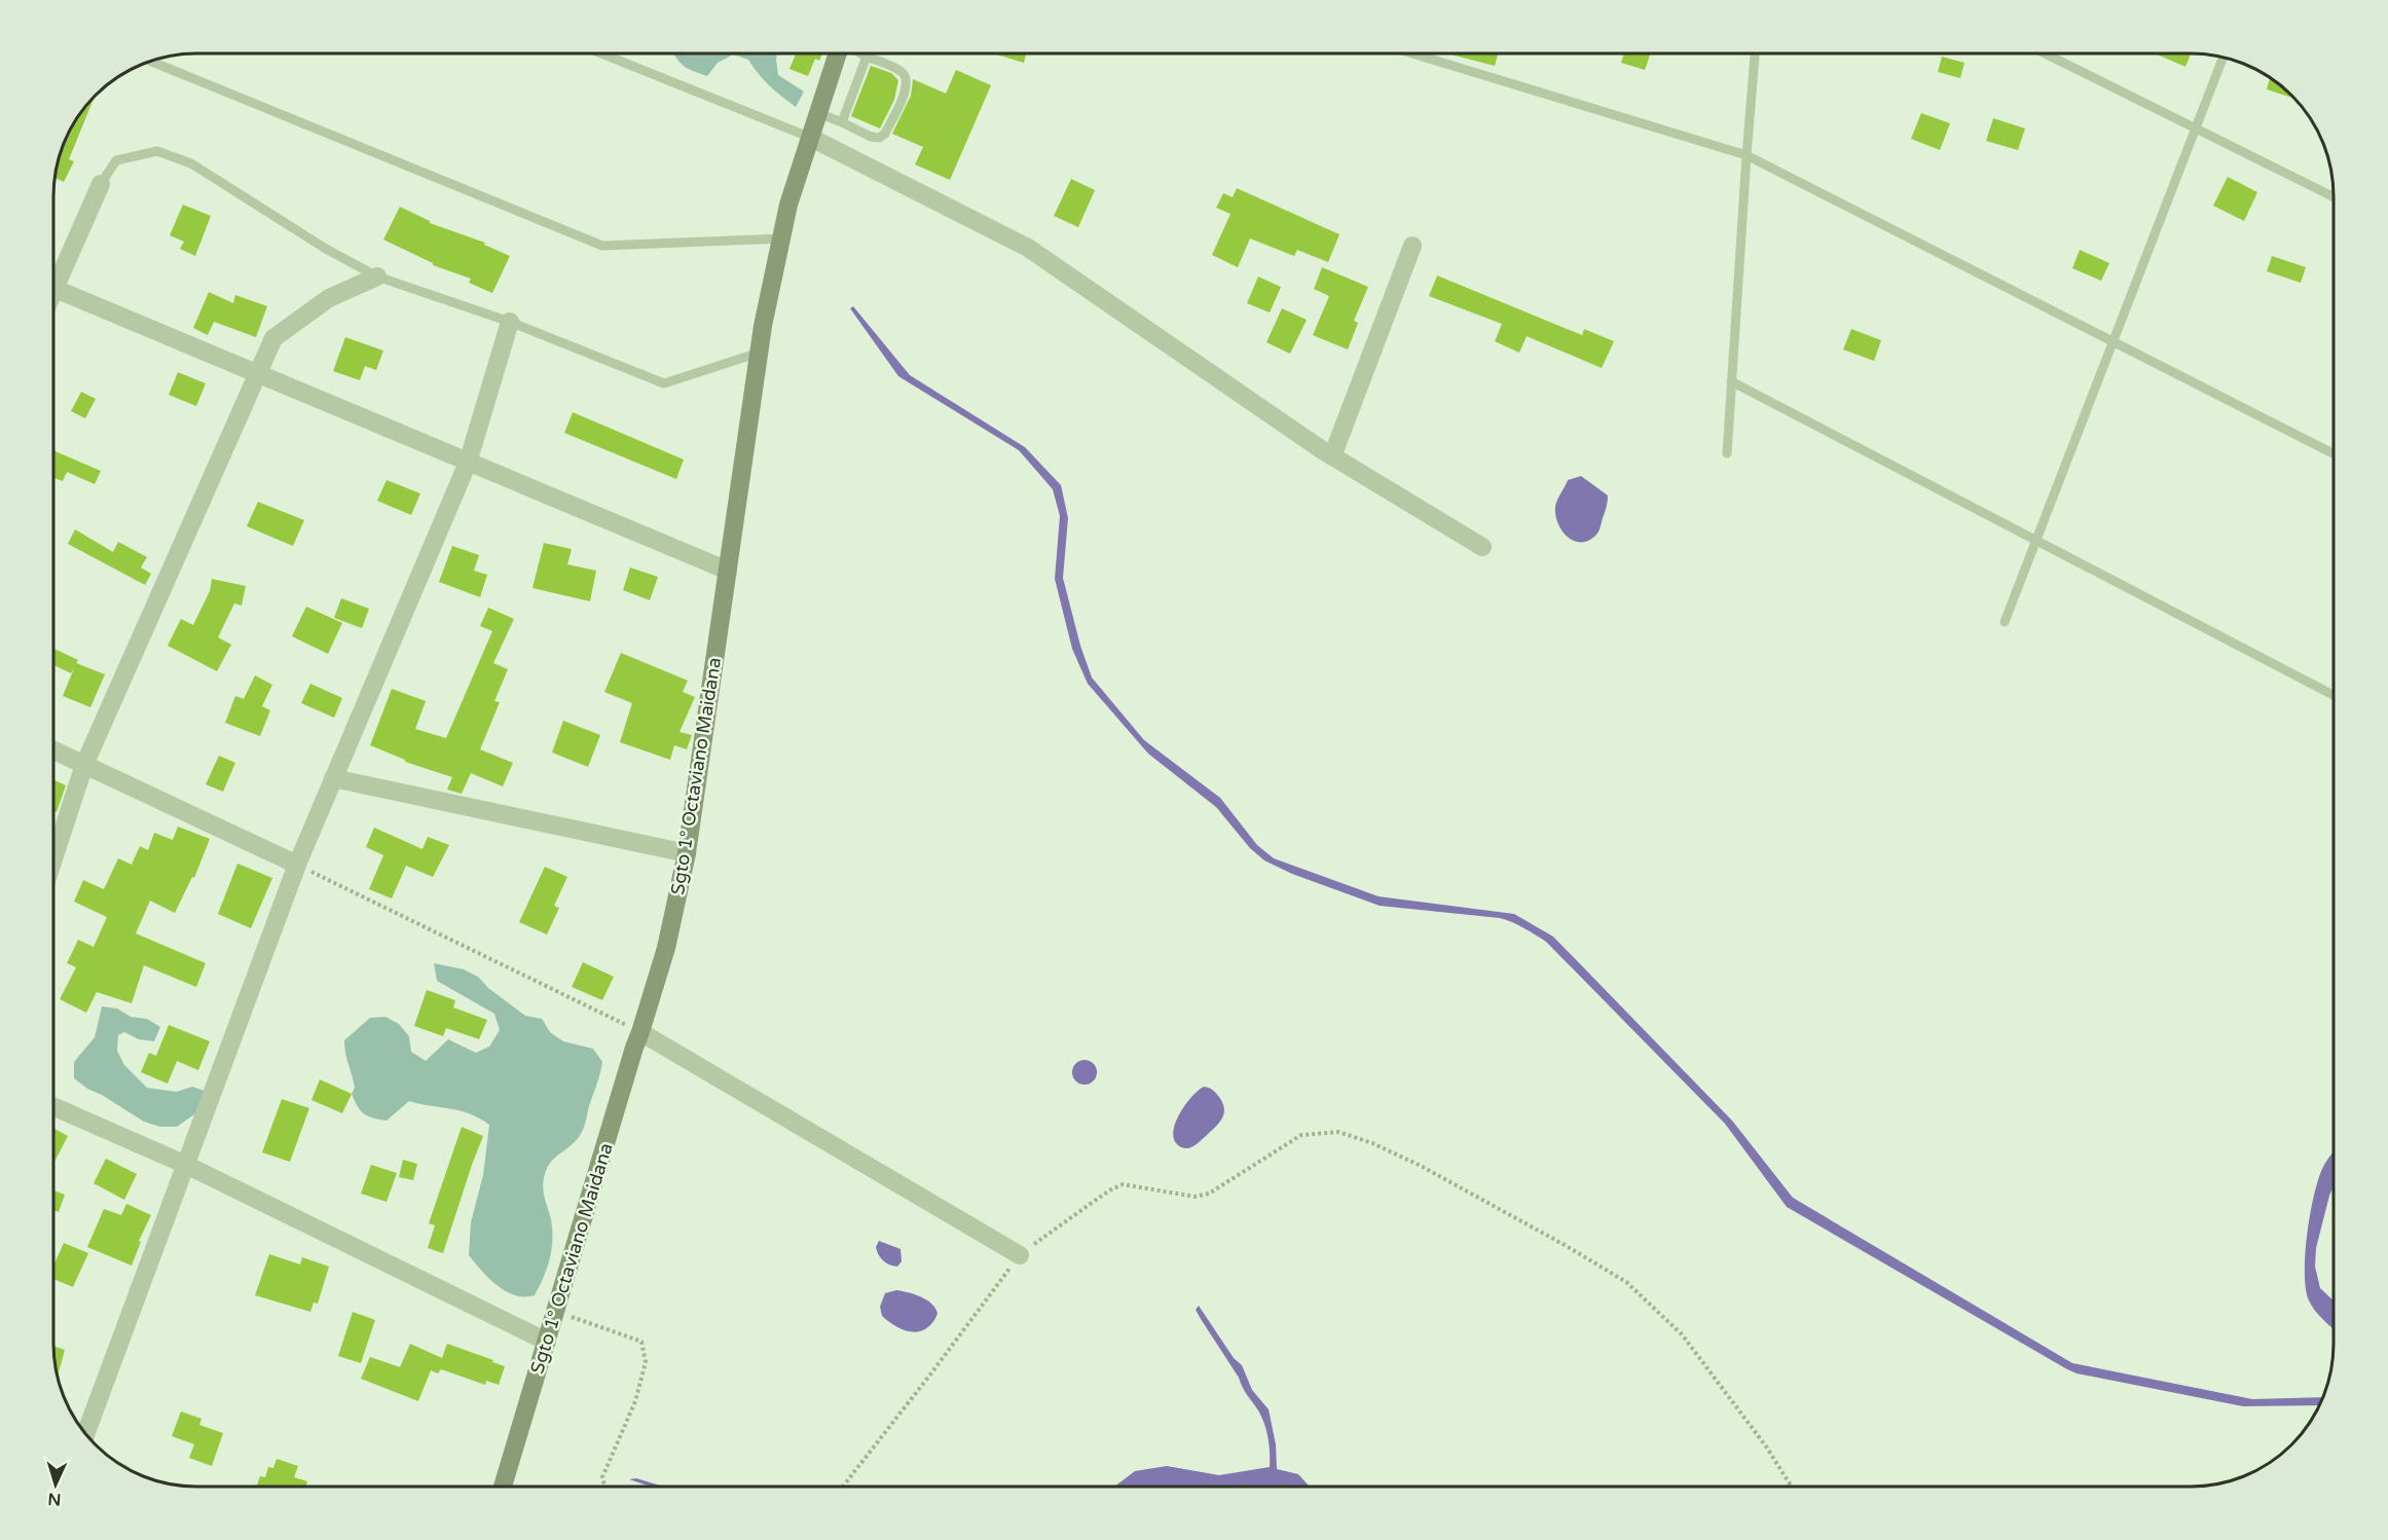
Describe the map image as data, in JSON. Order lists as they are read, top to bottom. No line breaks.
{"streets":{"main road":["Sgto 1° Octaviano Maidana"]},"north":"bottom"}
